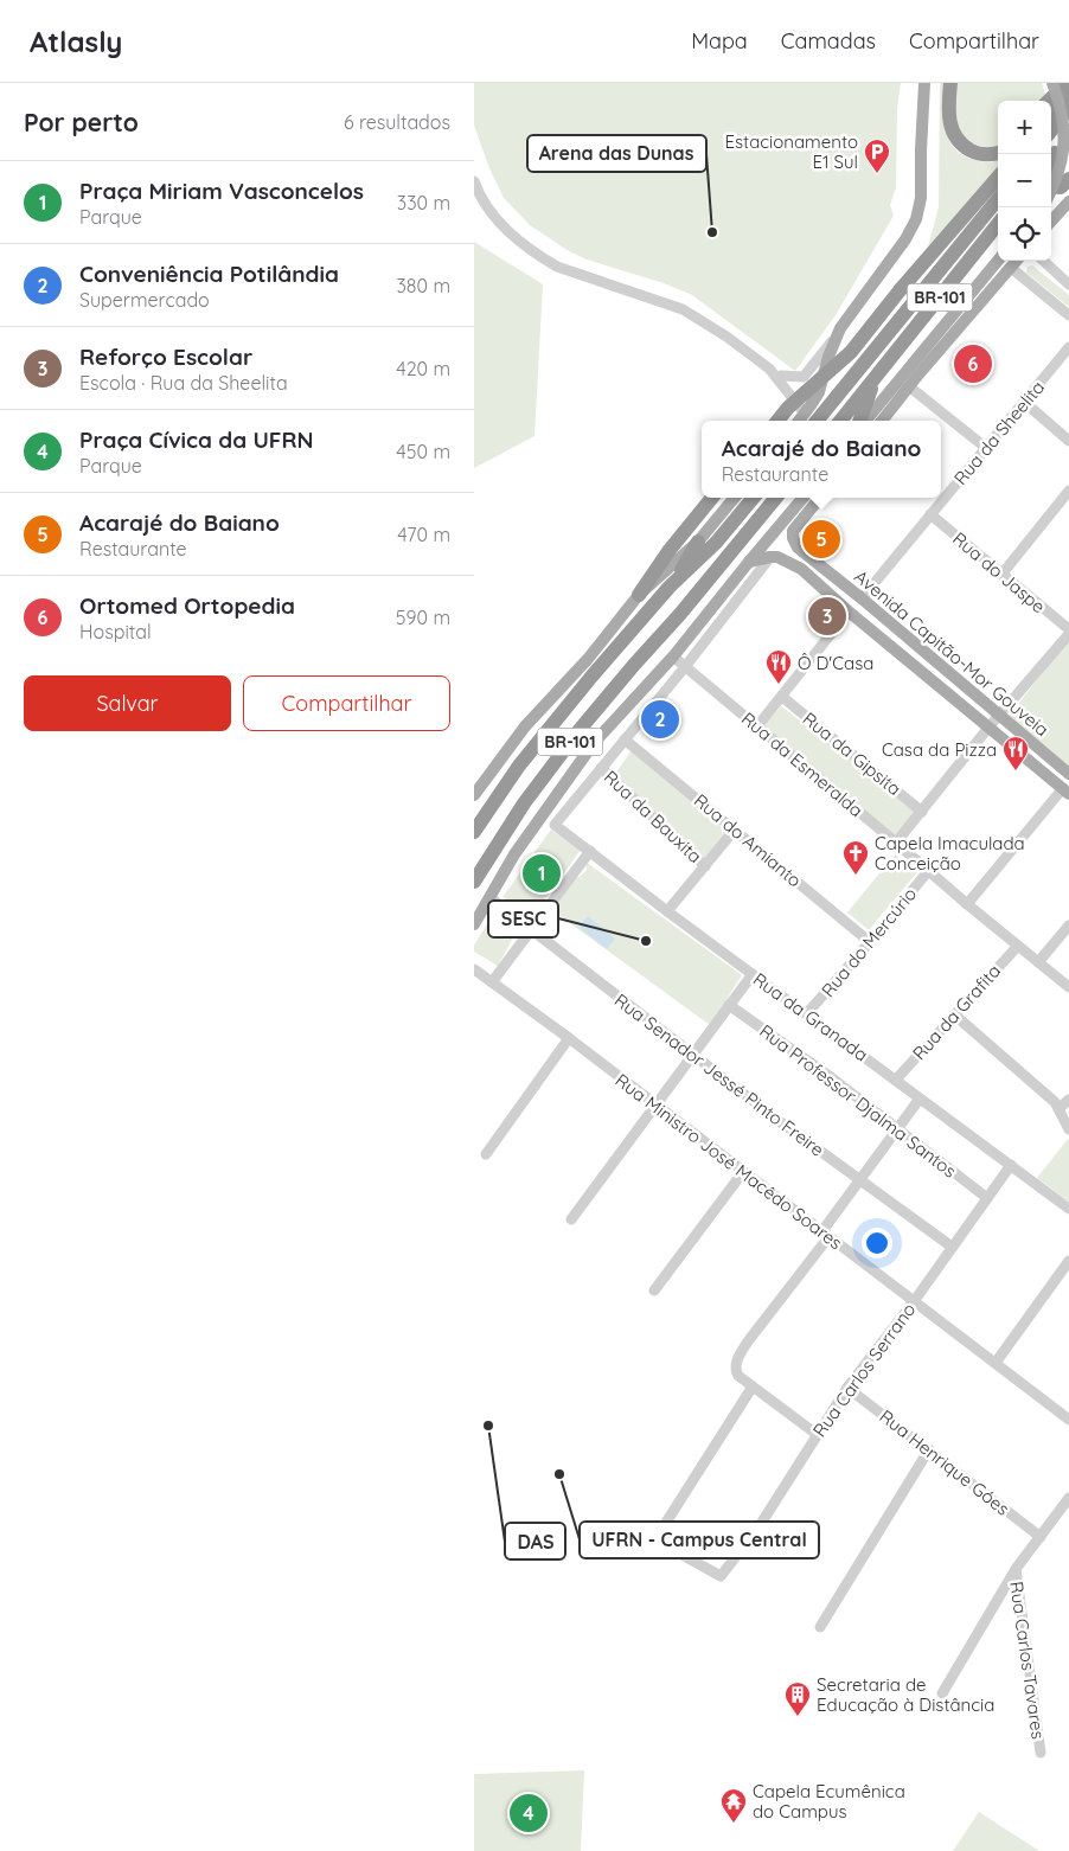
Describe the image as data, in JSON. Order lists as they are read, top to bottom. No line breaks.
{"streets":{"highway":["BR-101"],"main road":["Avenida Capitão-Mor Gouveia"],"street":["Rua da Sheelita","Rua do Jaspe","Rua da Gipsita","Rua da Esmeralda","Rua da Bauxita","Rua do Amianto","Rua do Mercúrio","Rua da Grafita","Rua da Granada","Rua Senador Jessé Pinto Freire","Rua Professor Djalma Santos","Rua Ministro José Macêdo Soares","Rua Carlos Serrano","Rua Henrique Góes","Rua Carlos Tavares"]},"crossings":[["Rua da Sheelita","Rua do Jaspe"],["Rua da Sheelita","Avenida Capitão-Mor Gouveia"],["Rua da Esmeralda","Rua do Mercúrio"],["Rua da Esmeralda","Rua da Grafita"],["Rua da Bauxita","Rua da Granada"],["Rua do Amianto","Rua do Mercúrio"],["Rua do Mercúrio","Rua da Granada"],["Rua da Grafita","Rua da Granada"],["Rua da Granada","Rua Carlos Serrano"],["Rua Senador Jessé Pinto Freire","Rua Carlos Serrano"],["Rua Professor Djalma Santos","Rua Carlos Serrano"],["Rua Ministro José Macêdo Soares","Rua Carlos Serrano"],["Rua Carlos Serrano","Rua Henrique Góes"]],"places":{"parking":["Estacionamento E1 Sul"],"other":["Arena das Dunas","SESC","DAS","UFRN - Campus Central"],"restaurant":["Ô D'Casa","Casa da Pizza"],"church":["Capela Imaculada Conceição"],"building":["Secretaria de Educação à Distância"],"temple":["Capela Ecumênica do Campus"]},"page":{"header":"Atlasly","nav":["Mapa","Camadas","Compartilhar"],"heading":["Por perto","6 resultados"],"map_buttons":["+","−"],"list":[{"mark":"1","name":"Praça Miriam Vasconcelos","note":"Parque","value":"330 m"},{"mark":"2","name":"Conveniência Potilândia","note":"Supermercado","value":"380 m"},{"mark":"3","name":"Reforço Escolar","note":"Escola · Rua da Sheelita","value":"420 m"},{"mark":"4","name":"Praça Cívica da UFRN","note":"Parque","value":"450 m"},{"mark":"5","name":"Acarajé do Baiano","note":"Restaurante","value":"470 m"},{"mark":"6","name":"Ortomed Ortopedia","note":"Hospital","value":"590 m"}],"pins":["6","5","3","2","1","4"],"popup":["Acarajé do Baiano","Restaurante"],"buttons":["Salvar","Compartilhar"]}}
